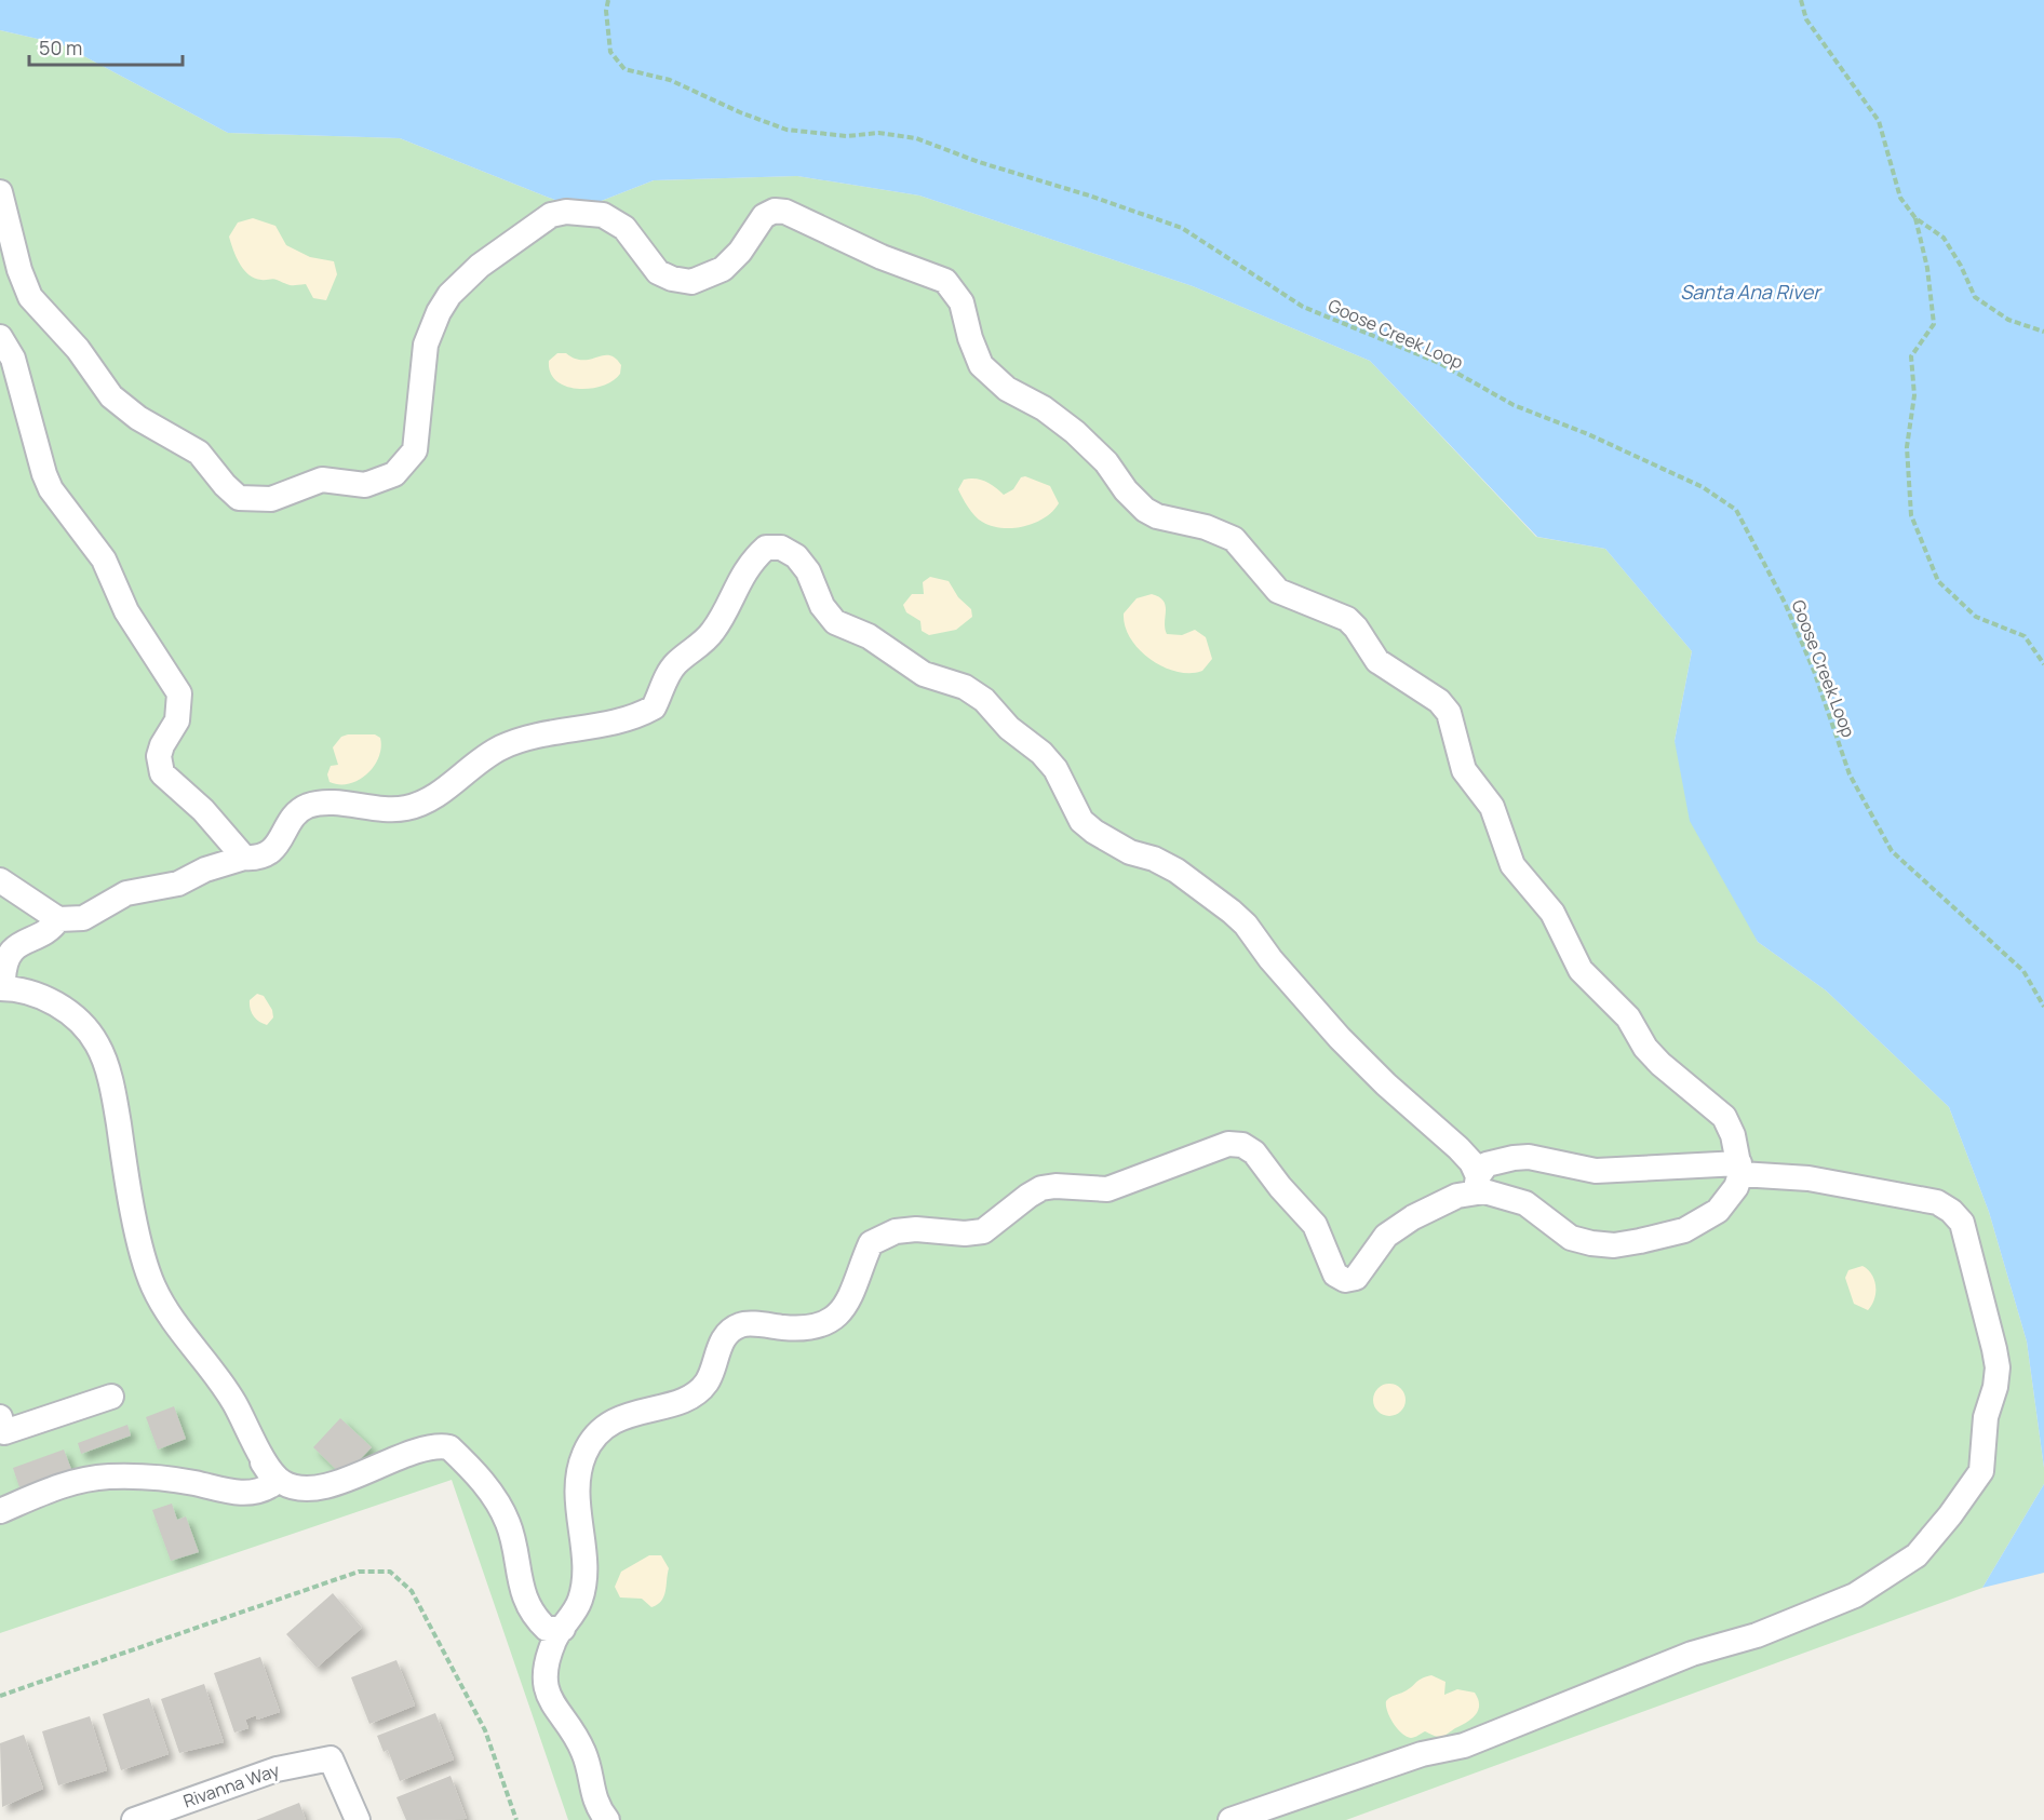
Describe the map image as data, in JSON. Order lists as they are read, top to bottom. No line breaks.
{"streets":{"street":["Rivanna Way"],"path":["Goose Creek Loop"]},"water":["Santa Ana River"],"scale_bar":"50 m"}
